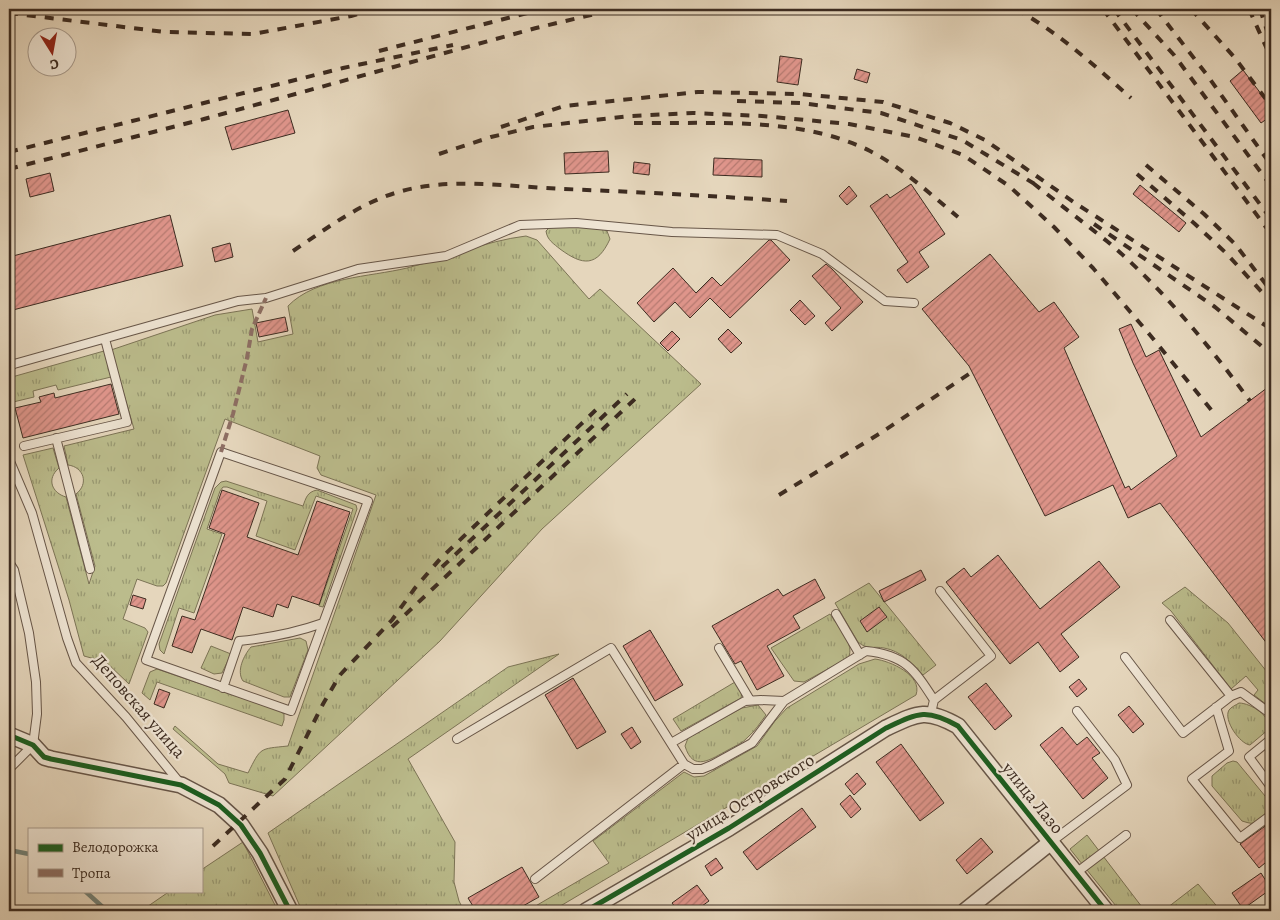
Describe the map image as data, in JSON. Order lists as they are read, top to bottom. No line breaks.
{"streets":{"street":["Деповская улица","улица Островского","улица Лазо"]},"crossings":[["улица Островского","улица Лазо"]],"legend":["Велодорожка","Тропа"],"north":"bottom"}
